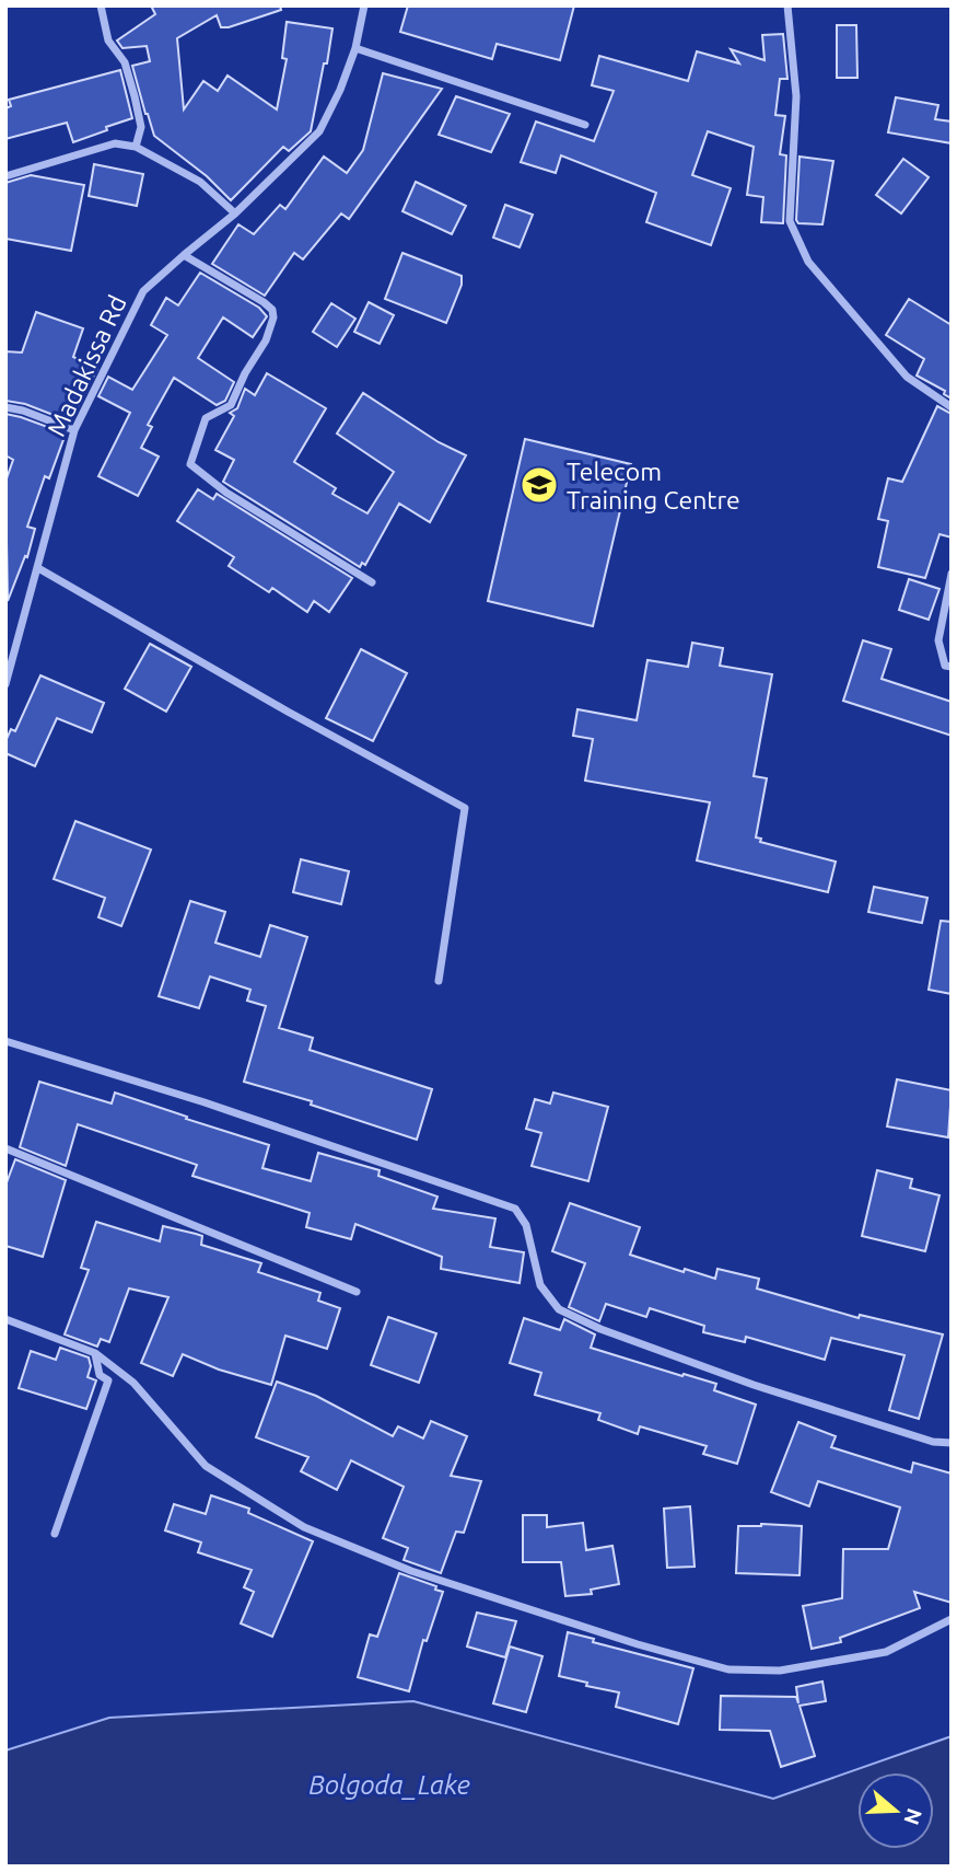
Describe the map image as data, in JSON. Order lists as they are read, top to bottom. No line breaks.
{"streets":{"street":["Madakissa Rd"]},"water":["Bolgoda_Lake"],"places":{"school or university":["Telecom Training Centre"]},"north":"right"}
